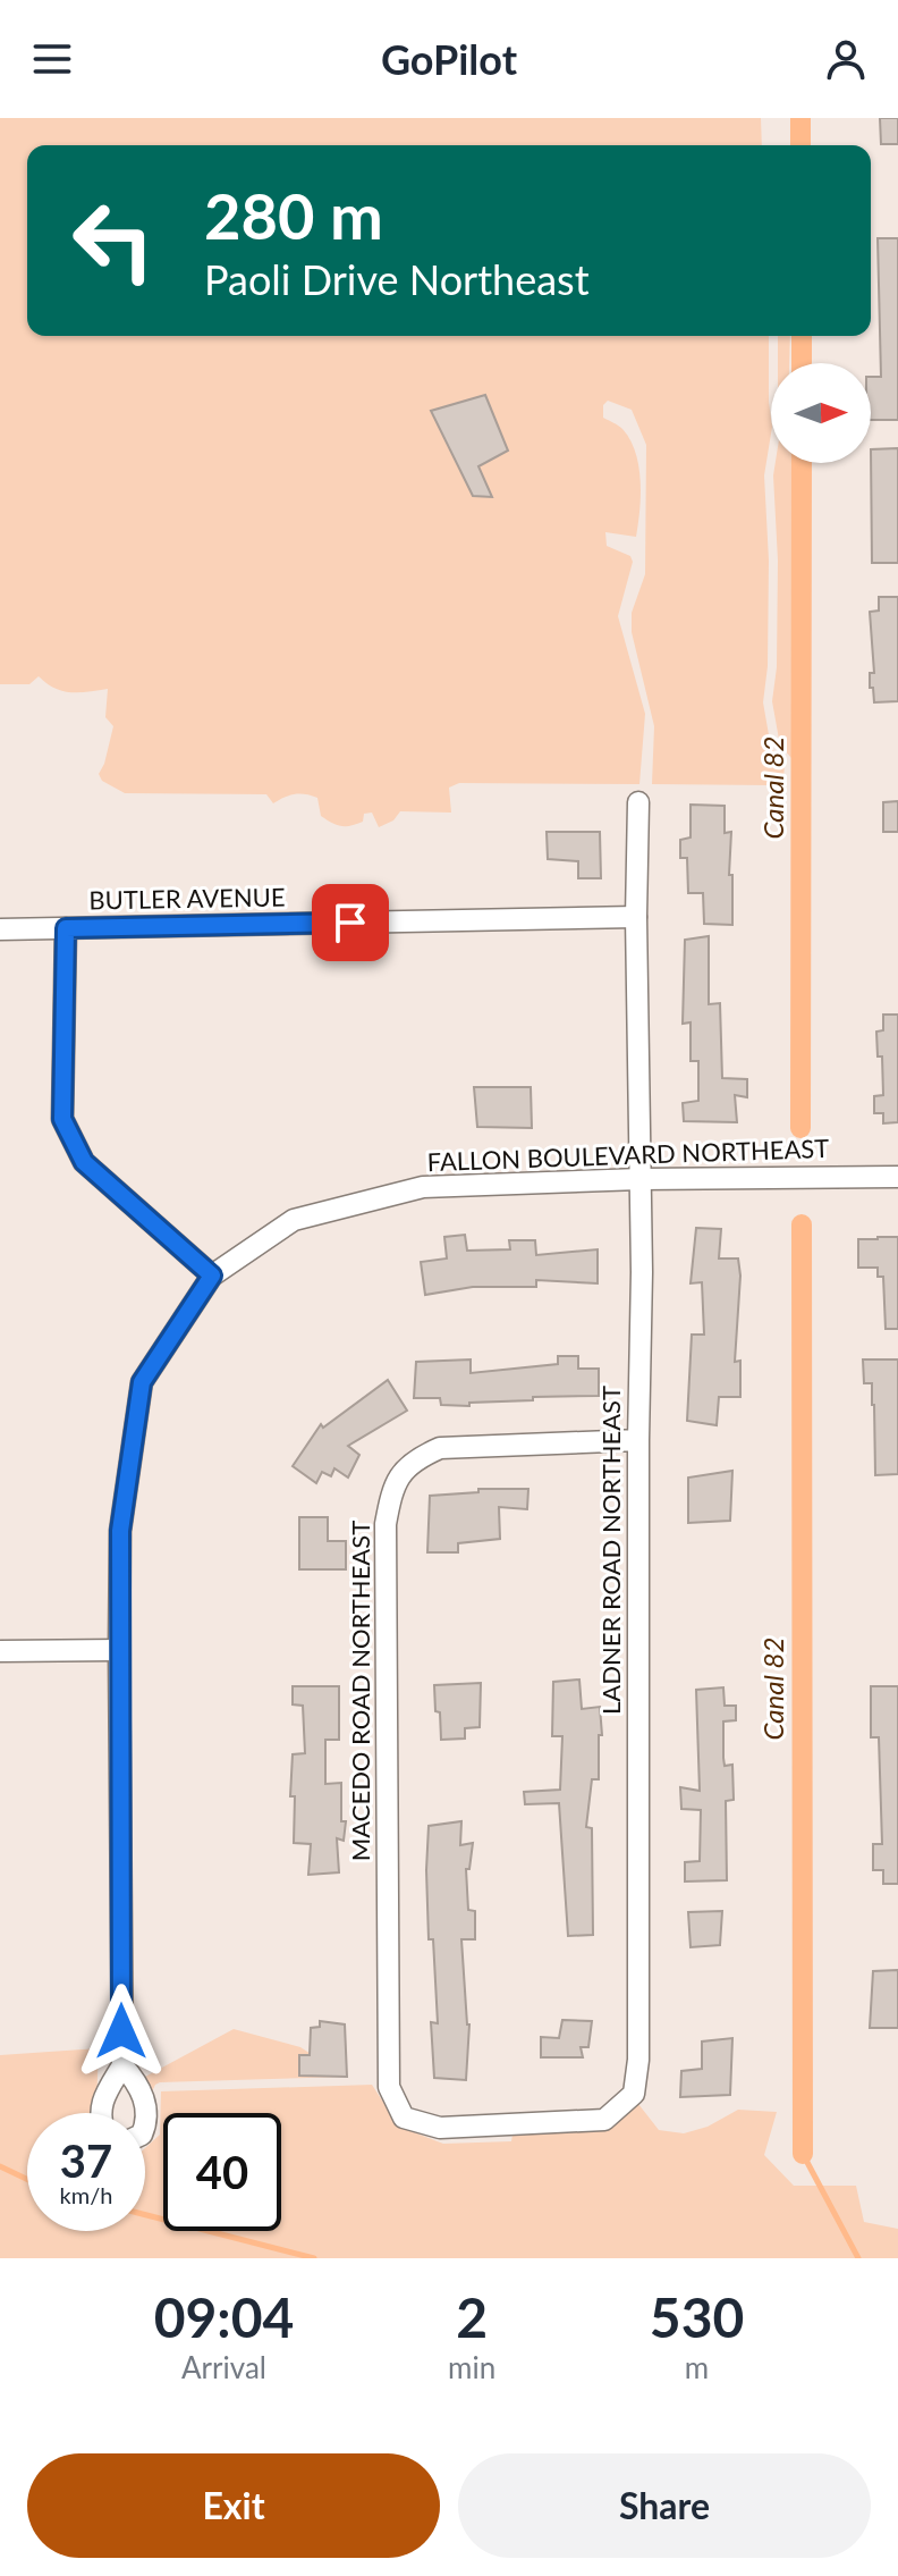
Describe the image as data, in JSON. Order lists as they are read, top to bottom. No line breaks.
{"streets":{"street":["BUTLER AVENUE","FALLON BOULEVARD NORTHEAST","LADNER ROAD NORTHEAST","MACEDO ROAD NORTHEAST"]},"crossings":[["BUTLER AVENUE","LADNER ROAD NORTHEAST"],["FALLON BOULEVARD NORTHEAST","LADNER ROAD NORTHEAST"],["LADNER ROAD NORTHEAST","MACEDO ROAD NORTHEAST"]],"water":["Canal 82"],"north":"right","page":{"header":"GoPilot","turn":["280 m","Paoli Drive Northeast"],"speed":"37 km/h","limit":"40","eta":["09:04","Arrival","2","min","530","m"],"buttons":["Exit","Share"]}}
